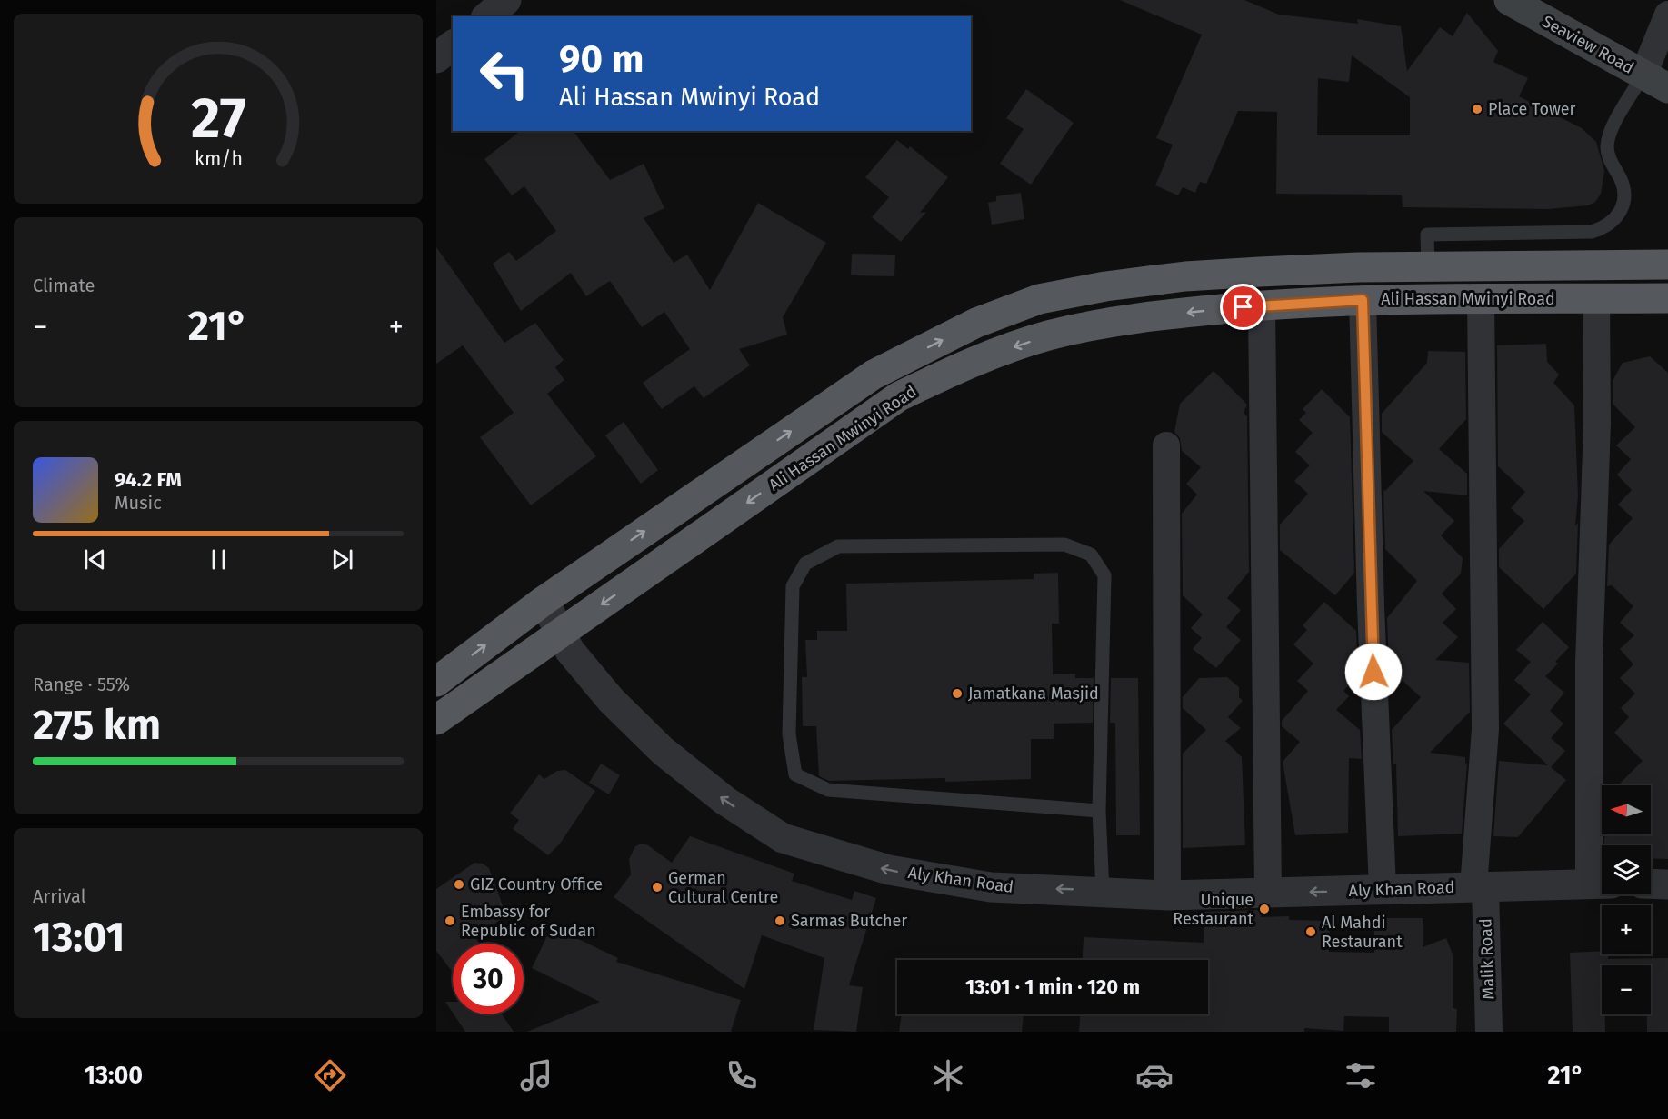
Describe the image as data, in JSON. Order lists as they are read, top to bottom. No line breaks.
{"streets":{"highway":["Ali Hassan Mwinyi Road"],"main road":["Seaview Road"],"street":["Aly Khan Road","Malik Road"]},"crossings":[["Ali Hassan Mwinyi Road","Aly Khan Road"],["Ali Hassan Mwinyi Road","Malik Road"],["Aly Khan Road","Malik Road"]],"one_way":["Aly Khan Road"],"places":["Place Tower","Jamatkana Masjid","GIZ Country Office","German Cultural Centre","Unique Restaurant","Embassy for Republic of Sudan","Sarmas Butcher","Al Mahdi Restaurant"],"north":"left","page":{"turn":["90 m","Ali Hassan Mwinyi Road"],"tile":["Climate",["Range · 55%","275 km"],["Arrival","13:01"]],"heat":["−","21°","+"],"song":["94.2 FM","Music"],"map_buttons":["+","−"],"limit":"30","trip":"13:01 · 1 min · 120 m","tabs":["13:00","21°"],"gauge":["27","km/h"]}}
